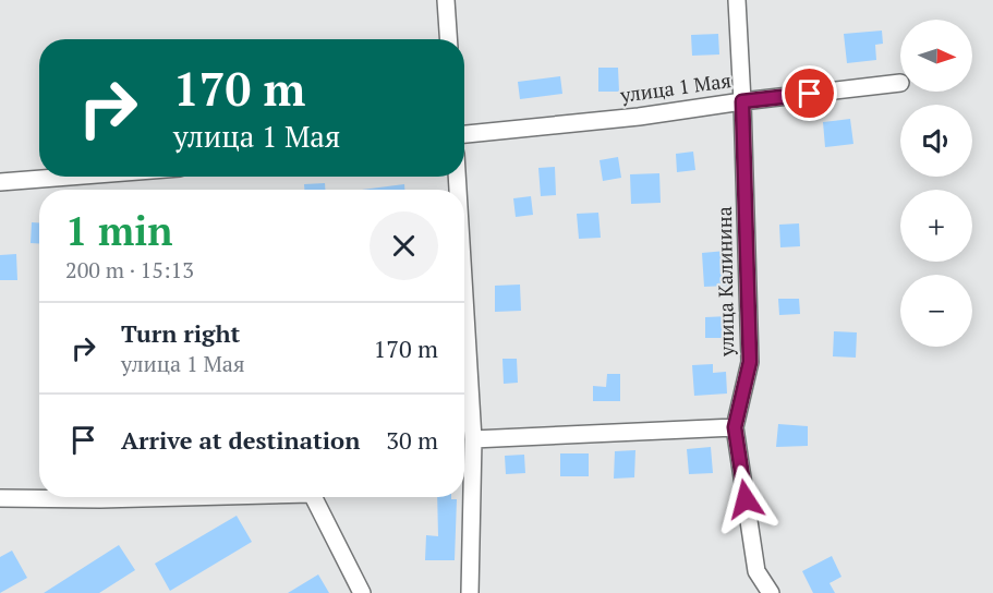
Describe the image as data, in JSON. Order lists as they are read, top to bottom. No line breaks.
{"streets":{"street":["улица 1 Мая","улица Калинина"]},"crossings":[["улица 1 Мая","улица Калинина"]],"north":"right","page":{"map_buttons":["+","−"],"turn":["170 m","улица 1 Мая"],"heading":["1 min","200 m · 15:13"],"list":[{"name":"Turn right","note":"улица 1 Мая","value":"170 m"},{"name":"Arrive at destination","value":"30 m"}]}}
